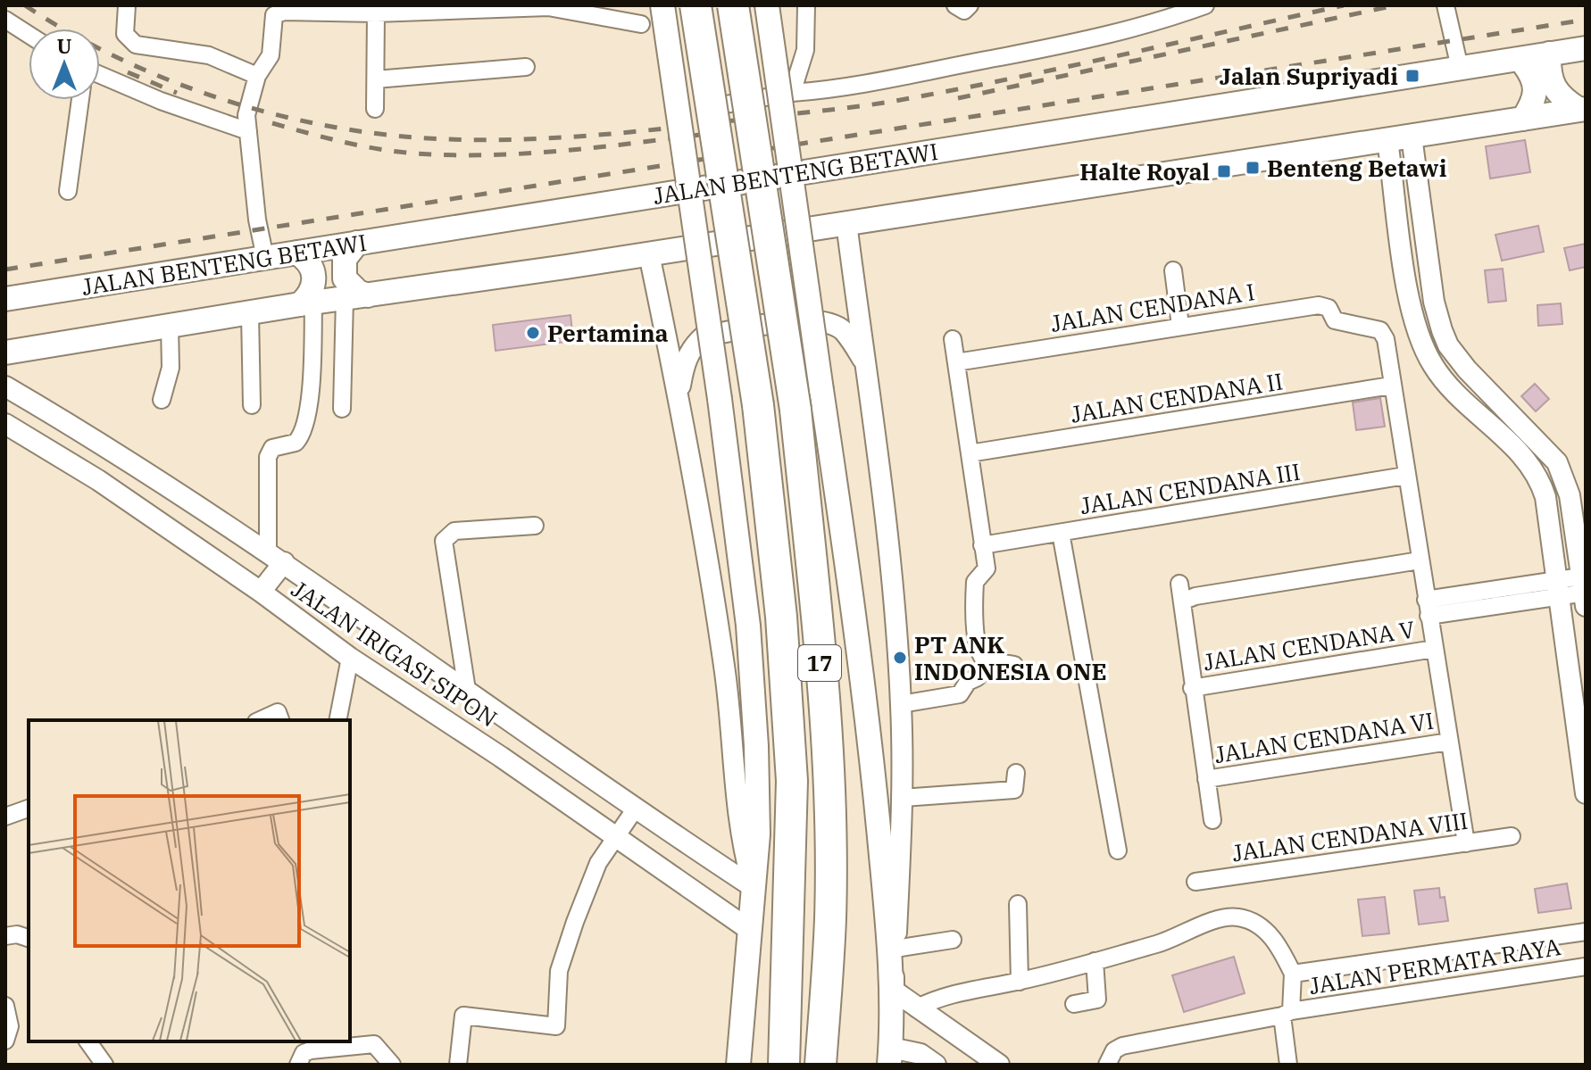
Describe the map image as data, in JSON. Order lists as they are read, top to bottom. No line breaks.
{"streets":{"highway":["17"],"main road":["JALAN BENTENG BETAWI"],"street":["JALAN CENDANA I","JALAN CENDANA II","JALAN CENDANA III","JALAN CENDANA V","JALAN IRIGASI SIPON","JALAN CENDANA VI","JALAN CENDANA VIII","JALAN PERMATA RAYA"]},"crossings":[["JALAN CENDANA I","JALAN CENDANA II"]],"places":{"transit":["Jalan Supriyadi","Benteng Betawi","Halte Royal"],"other":["Pertamina","PT ANK INDONESIA ONE"]},"north":"top"}
